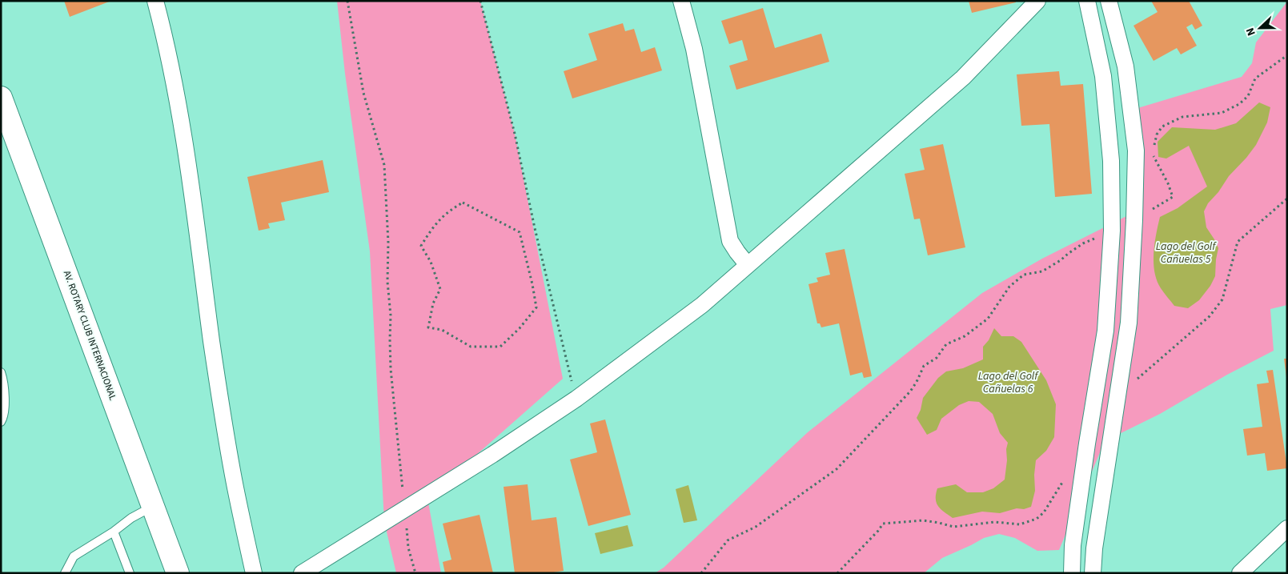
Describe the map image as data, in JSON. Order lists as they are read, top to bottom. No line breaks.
{"streets":{"main road":["AV. ROTARY CLUB INTERNACIONAL"]},"water":["Lago del Golf Cañuelas 5","Lago del Golf Cañuelas 6"],"north":"left"}
